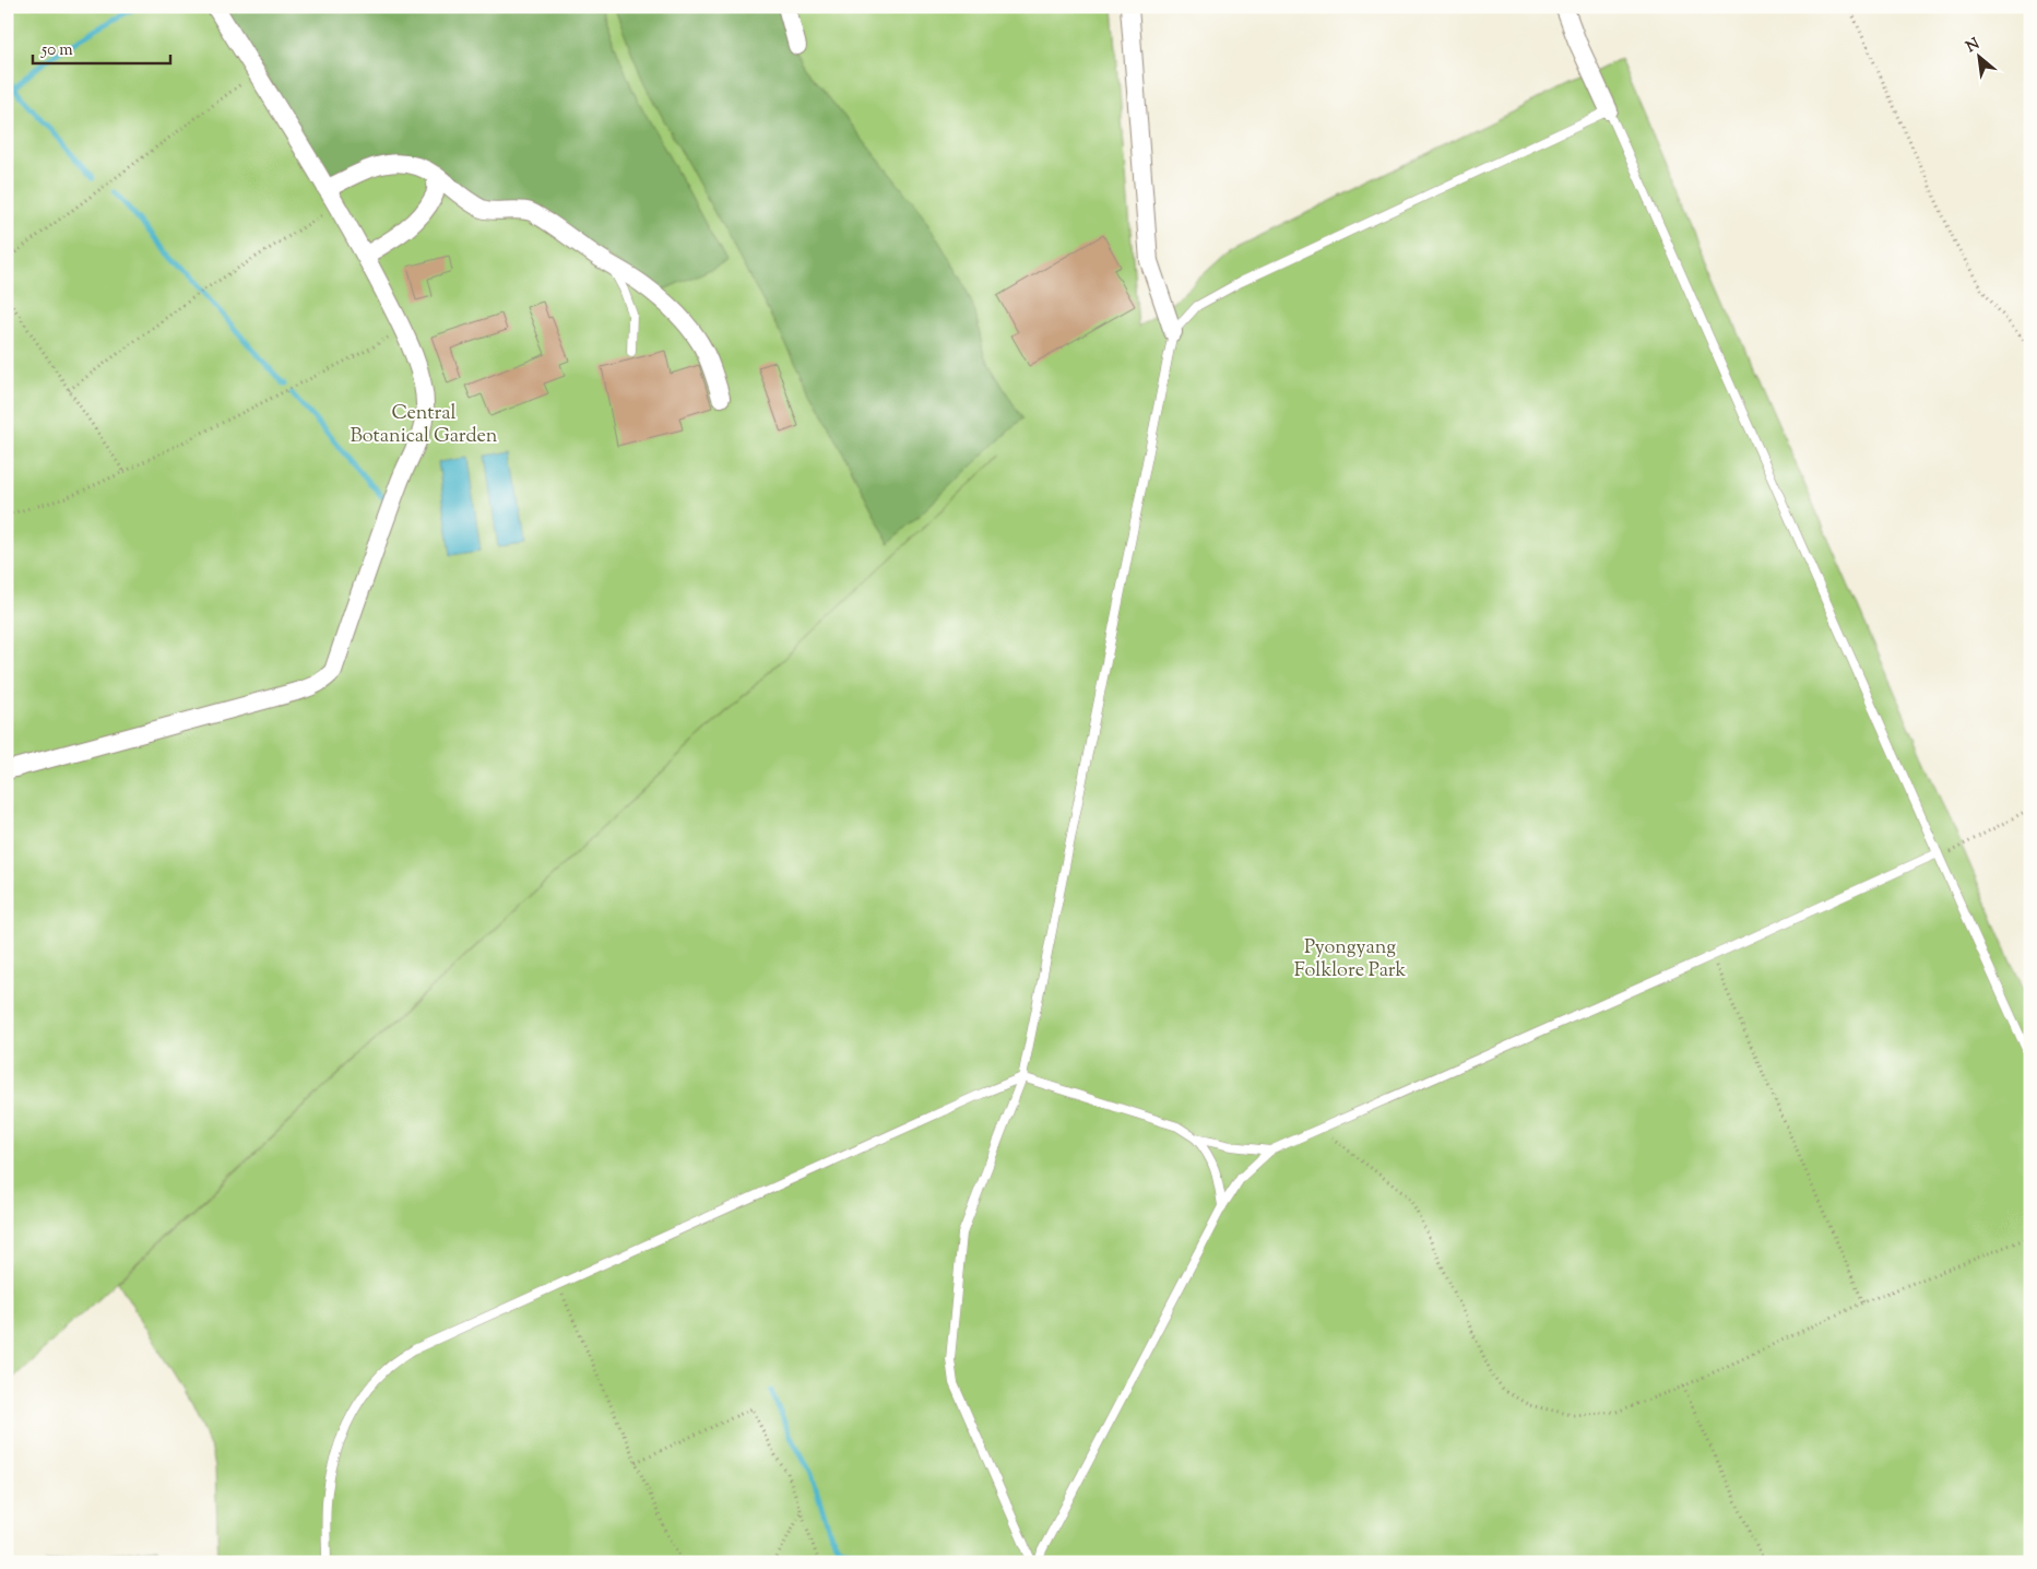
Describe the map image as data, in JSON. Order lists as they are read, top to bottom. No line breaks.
{"parks":["Central Botanical Garden","Pyongyang Folklore Park"],"scale_bar":"50 m","north":"top left"}
